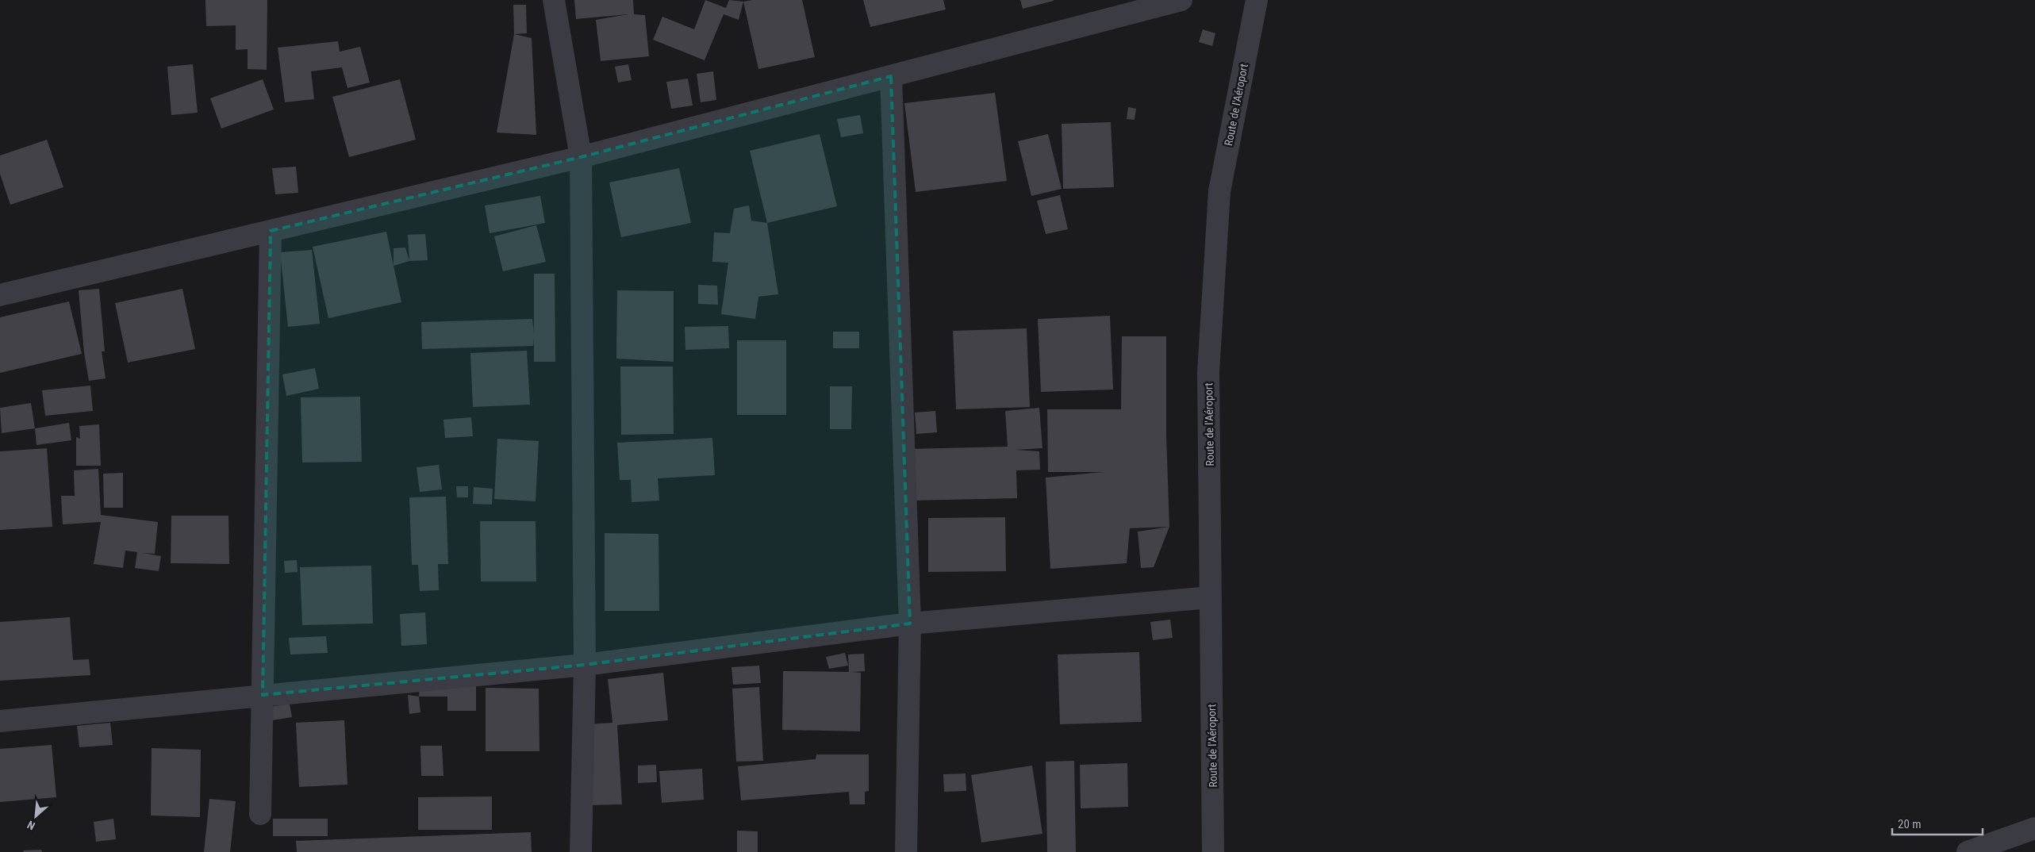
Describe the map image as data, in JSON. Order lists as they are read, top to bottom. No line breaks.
{"streets":{"street":["Route de l'Aéroport"]},"scale_bar":"20 m","north":"bottom left"}
